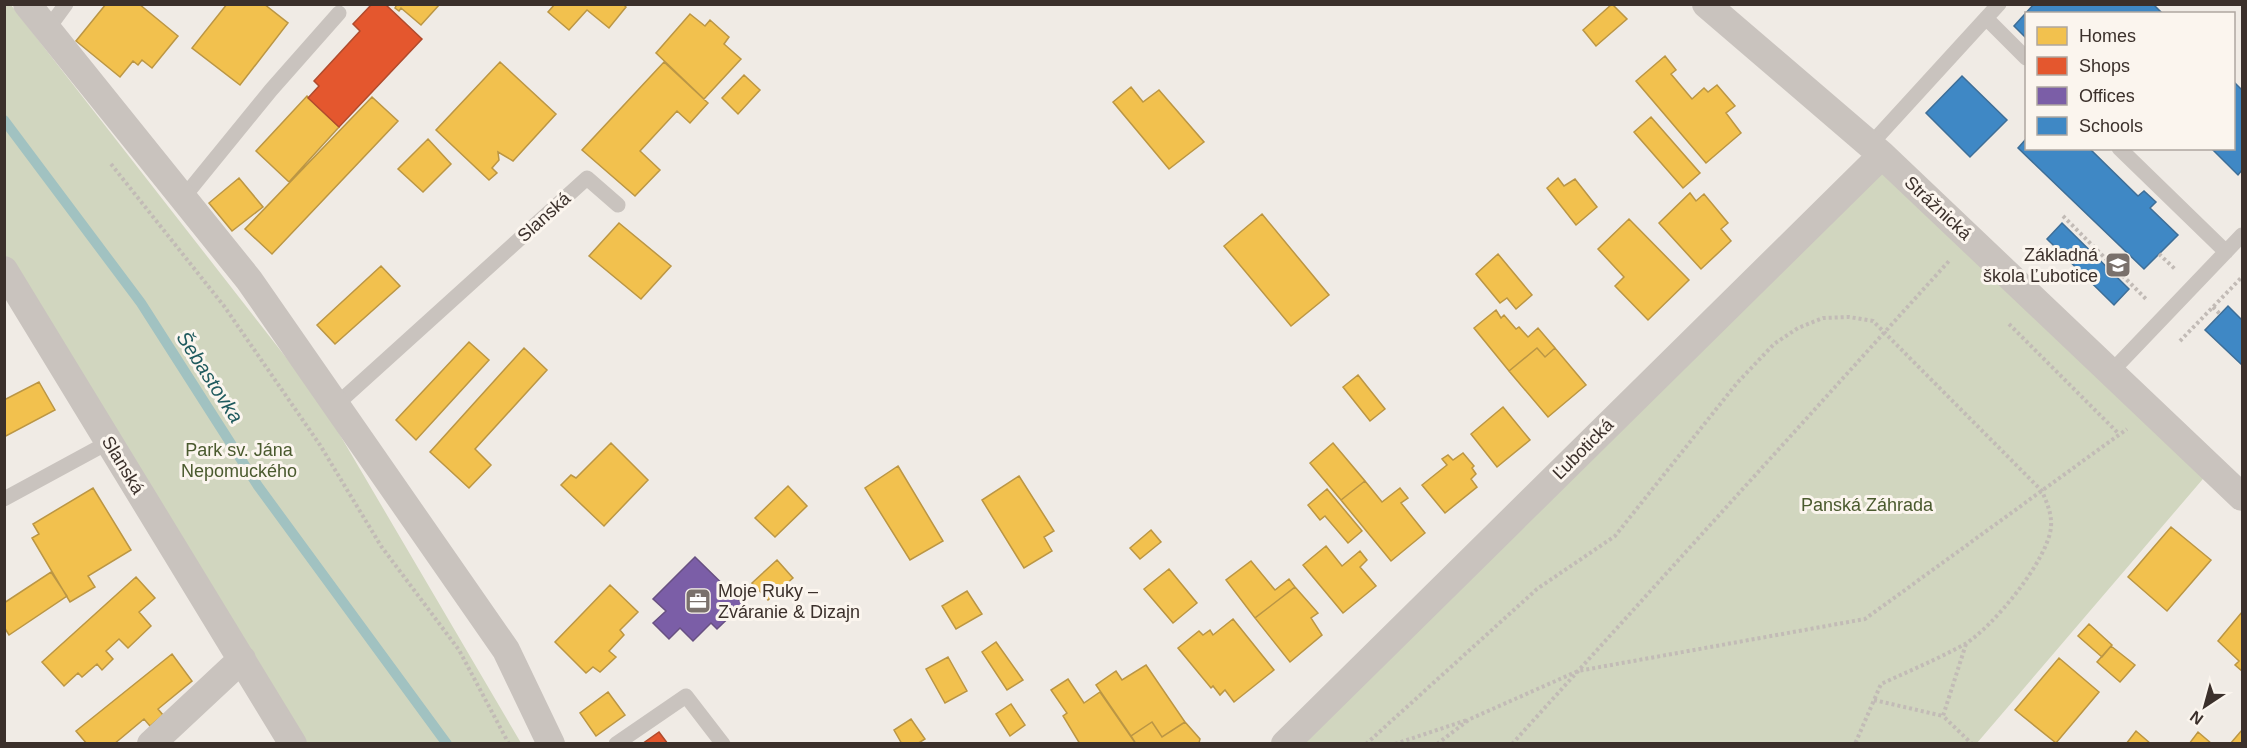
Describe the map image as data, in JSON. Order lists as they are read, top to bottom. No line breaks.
{"streets":{"street":["Strážnická","Slanská","Ľubotická"]},"crossings":[["Strážnická","Ľubotická"]],"water":["Šebastovka"],"parks":["Park sv. Jána Nepomuckého","Panská Záhrada"],"places":{"school or university":["Základná škola Ľubotice"],"office":["Moje Ruky – Zváranie & Dizajn"]},"legend":["Homes","Shops","Offices","Schools"],"north":"bottom left"}
